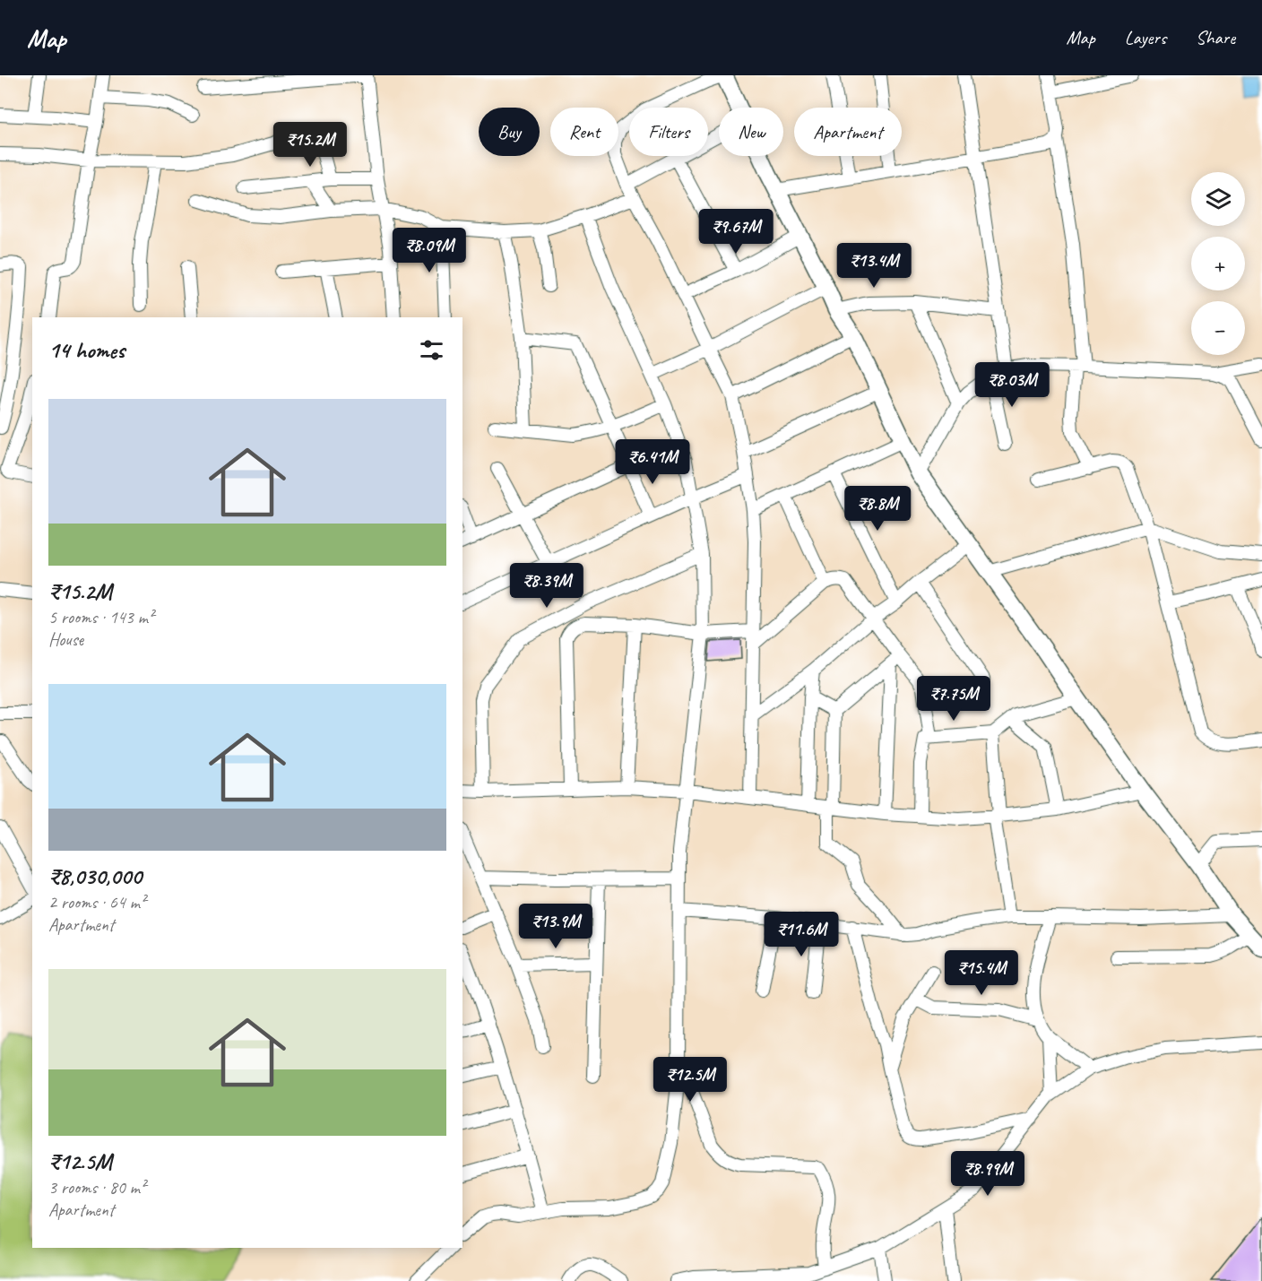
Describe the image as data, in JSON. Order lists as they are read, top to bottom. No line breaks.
{"page":{"header":"Map","nav":["Map","Layers","Share"],"chip":["Buy","Rent","Filters","New","Apartment"],"price":["₹15.2M","₹9.67M","₹8.09M","₹13.4M","₹8.03M","₹6.41M","₹8.8M","₹8.39M","₹7.75M","₹13.9M","₹11.6M","₹15.4M","₹12.5M","₹8.99M"],"map_buttons":["+","−"],"heading":"14 homes","list":[{"name":"₹15.2M","note":"5 rooms · 143 m² · House"},{"name":"₹8,030,000","note":"2 rooms · 64 m² · Apartment"},{"name":"₹12.5M","note":"3 rooms · 80 m² · Apartment"}]}}
